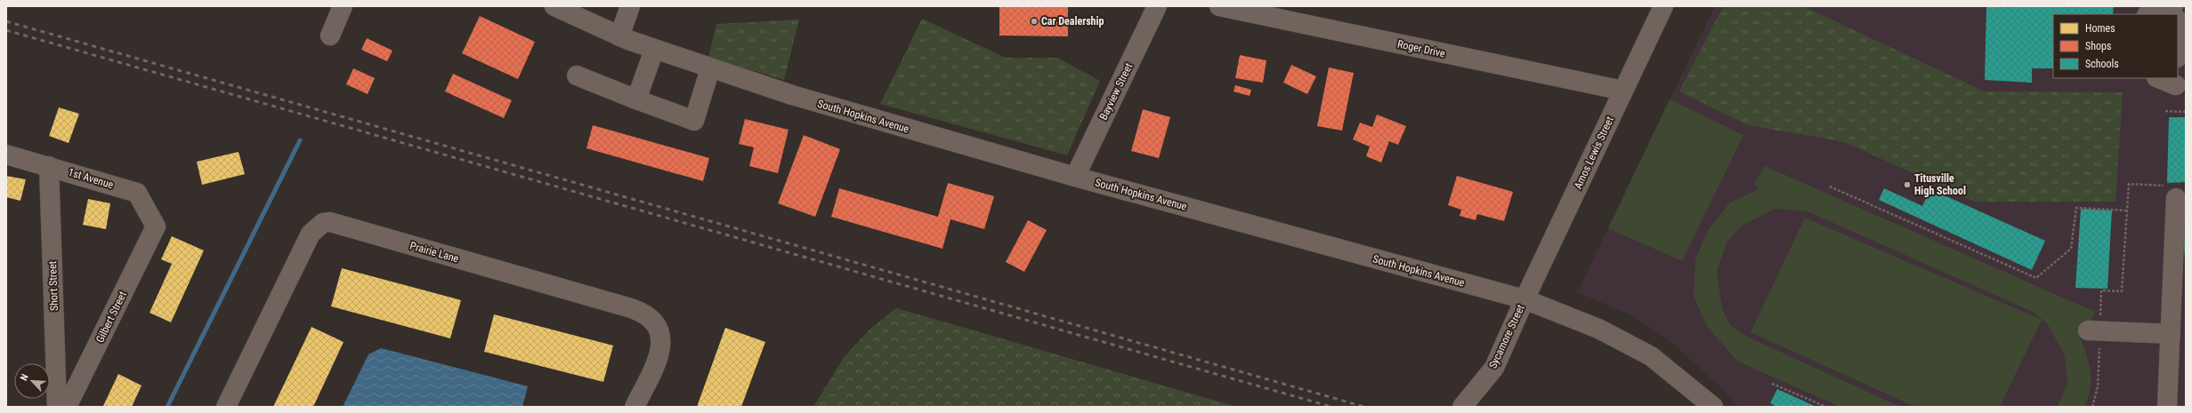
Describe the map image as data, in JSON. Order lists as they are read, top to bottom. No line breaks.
{"streets":{"street":["Roger Drive","Bayview Street","South Hopkins Avenue","Amos Lewis Street","1st Avenue","Prairie Lane","Short Street","Gilbert Street","Sycamore Street"]},"crossings":[["Roger Drive","Amos Lewis Street"],["Bayview Street","South Hopkins Avenue"],["South Hopkins Avenue","Amos Lewis Street"],["South Hopkins Avenue","Sycamore Street"],["Amos Lewis Street","Sycamore Street"],["1st Avenue","Short Street"],["1st Avenue","Gilbert Street"]],"places":["Car Dealership","Titusville High School"],"legend":["Homes","Shops","Schools"],"north":"top left"}
